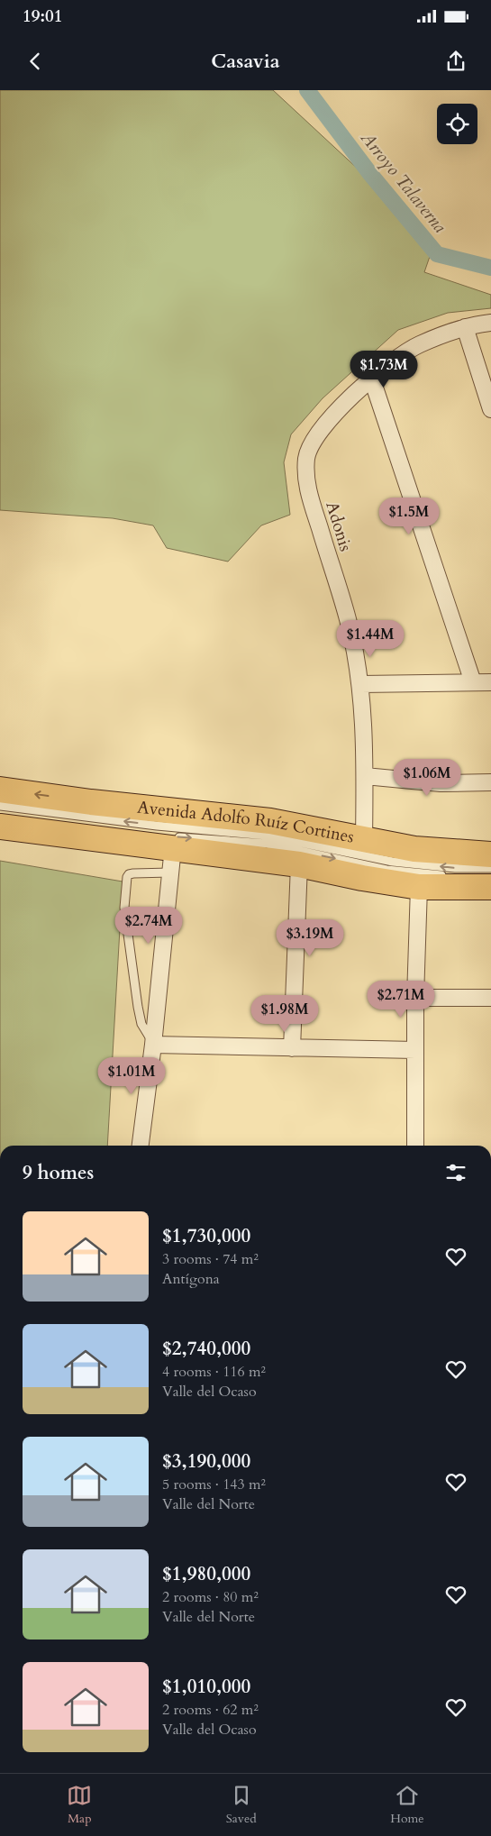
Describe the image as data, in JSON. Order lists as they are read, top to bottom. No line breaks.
{"streets":{"main road":["Avenida Adolfo Ruíz Cortines"],"street":["Adonis"]},"crossings":[["Adonis","Avenida Adolfo Ruíz Cortines"]],"water":["Arroyo Talaverna"],"page":{"status":"19:01","header":"Casavia","price":["$1.73M","$1.5M","$1.44M","$1.06M","$2.74M","$3.19M","$2.71M","$1.98M","$1.01M"],"heading":"9 homes","list":[{"name":"$1,730,000","note":"3 rooms · 74 m² · Antígona"},{"name":"$2,740,000","note":"4 rooms · 116 m² · Valle del Ocaso"},{"name":"$3,190,000","note":"5 rooms · 143 m² · Valle del Norte"},{"name":"$1,980,000","note":"2 rooms · 80 m² · Valle del Norte"},{"name":"$1,010,000","note":"2 rooms · 62 m² · Valle del Ocaso"}],"tabs":["Map","Saved","Home"]}}
